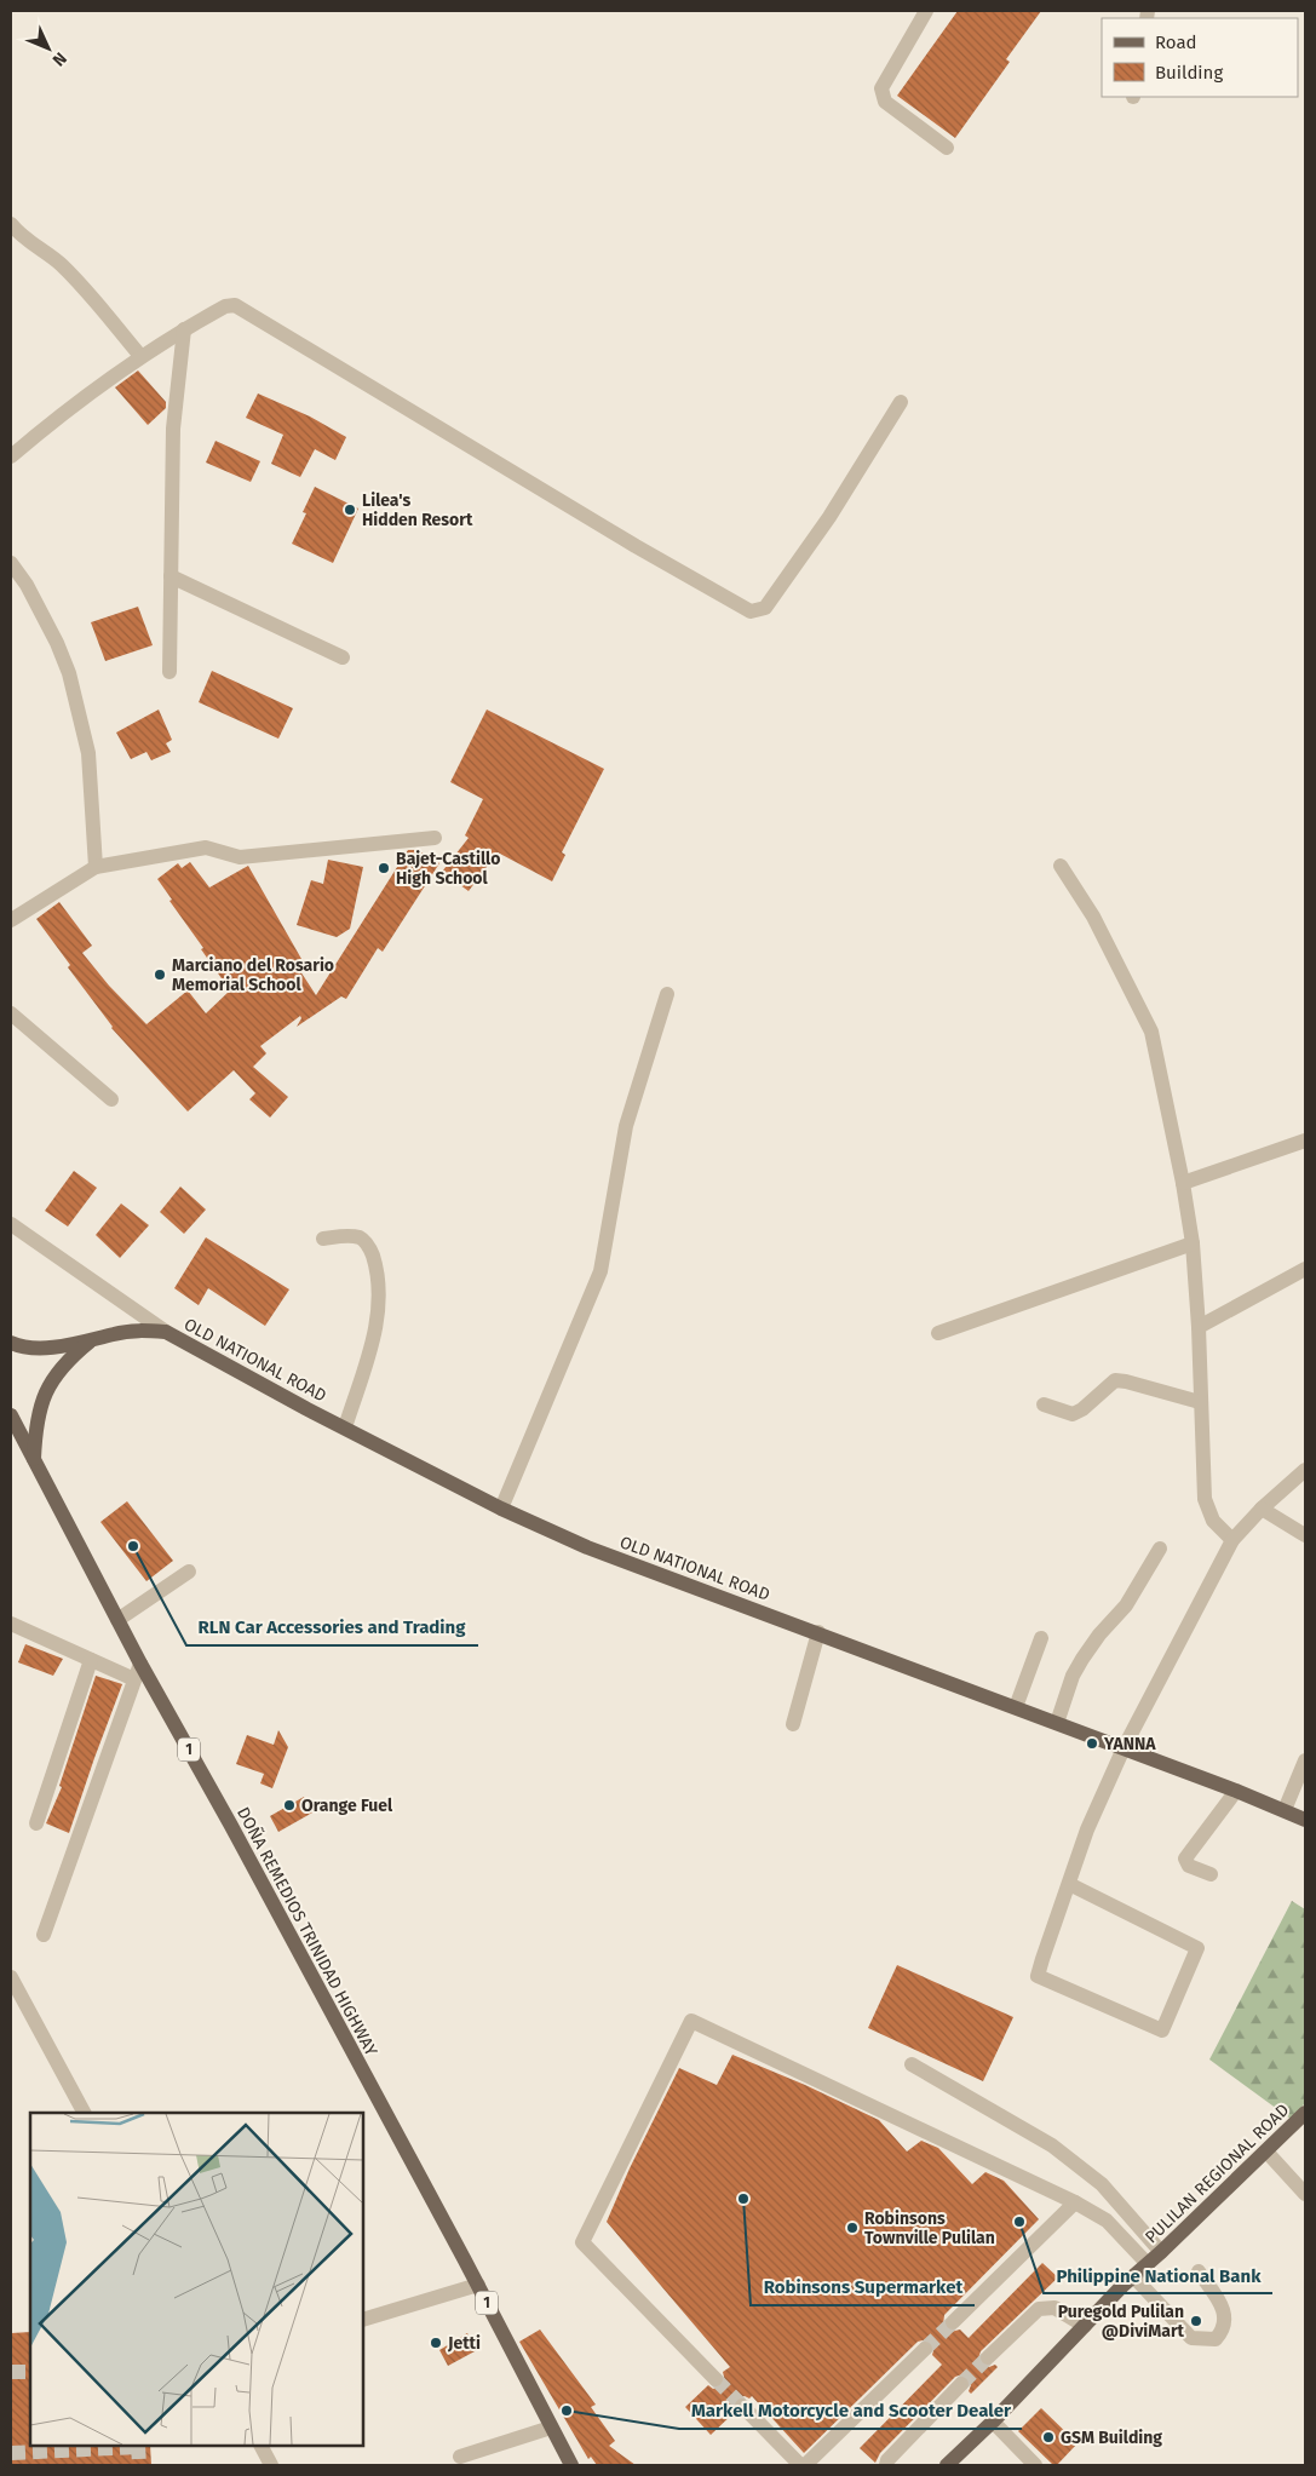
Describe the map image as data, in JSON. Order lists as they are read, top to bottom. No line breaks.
{"streets":{"main road":["OLD NATIONAL ROAD","1","DOÑA REMEDIOS TRINIDAD HIGHWAY","PULILAN REGIONAL ROAD"]},"crossings":[["OLD NATIONAL ROAD","DOÑA REMEDIOS TRINIDAD HIGHWAY"]],"places":["Lilea's Hidden Resort","Bajet-Castillo High School","Marciano del Rosario Memorial School","RLN Car Accessories and Trading","YANNA","Orange Fuel","Robinsons Supermarket","Philippine National Bank","Robinsons Townville Pulilan","Puregold Pulilan @DiviMart","Jetti","Markell Motorcycle and Scooter Dealer","GSM Building"],"legend":["Road","Building"],"north":"bottom right"}
